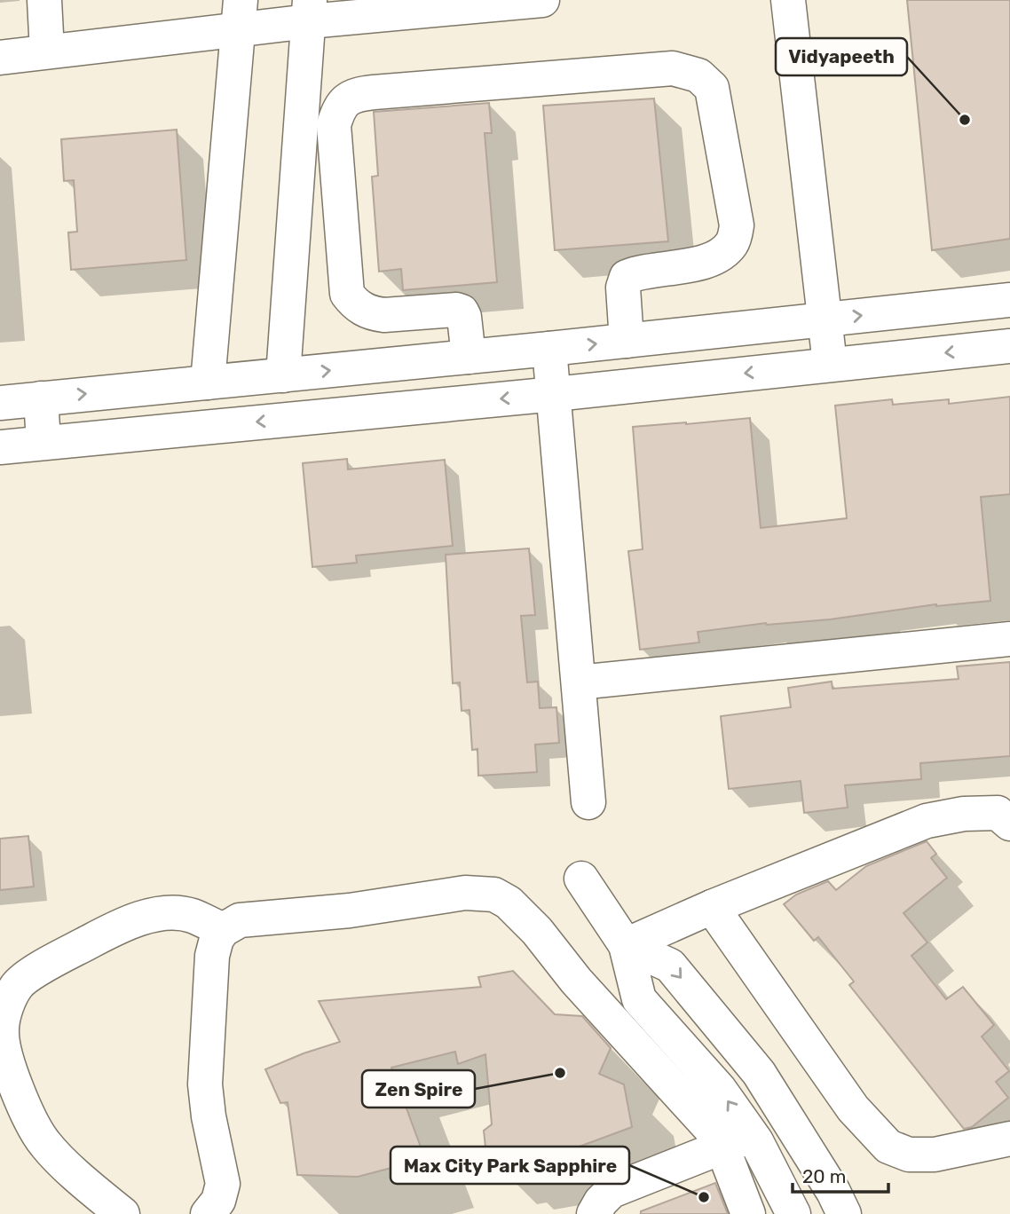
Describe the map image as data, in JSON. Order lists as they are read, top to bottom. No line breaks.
{"places":["Vidyapeeth","Zen Spire","Max City Park Sapphire"],"scale_bar":"20 m"}
